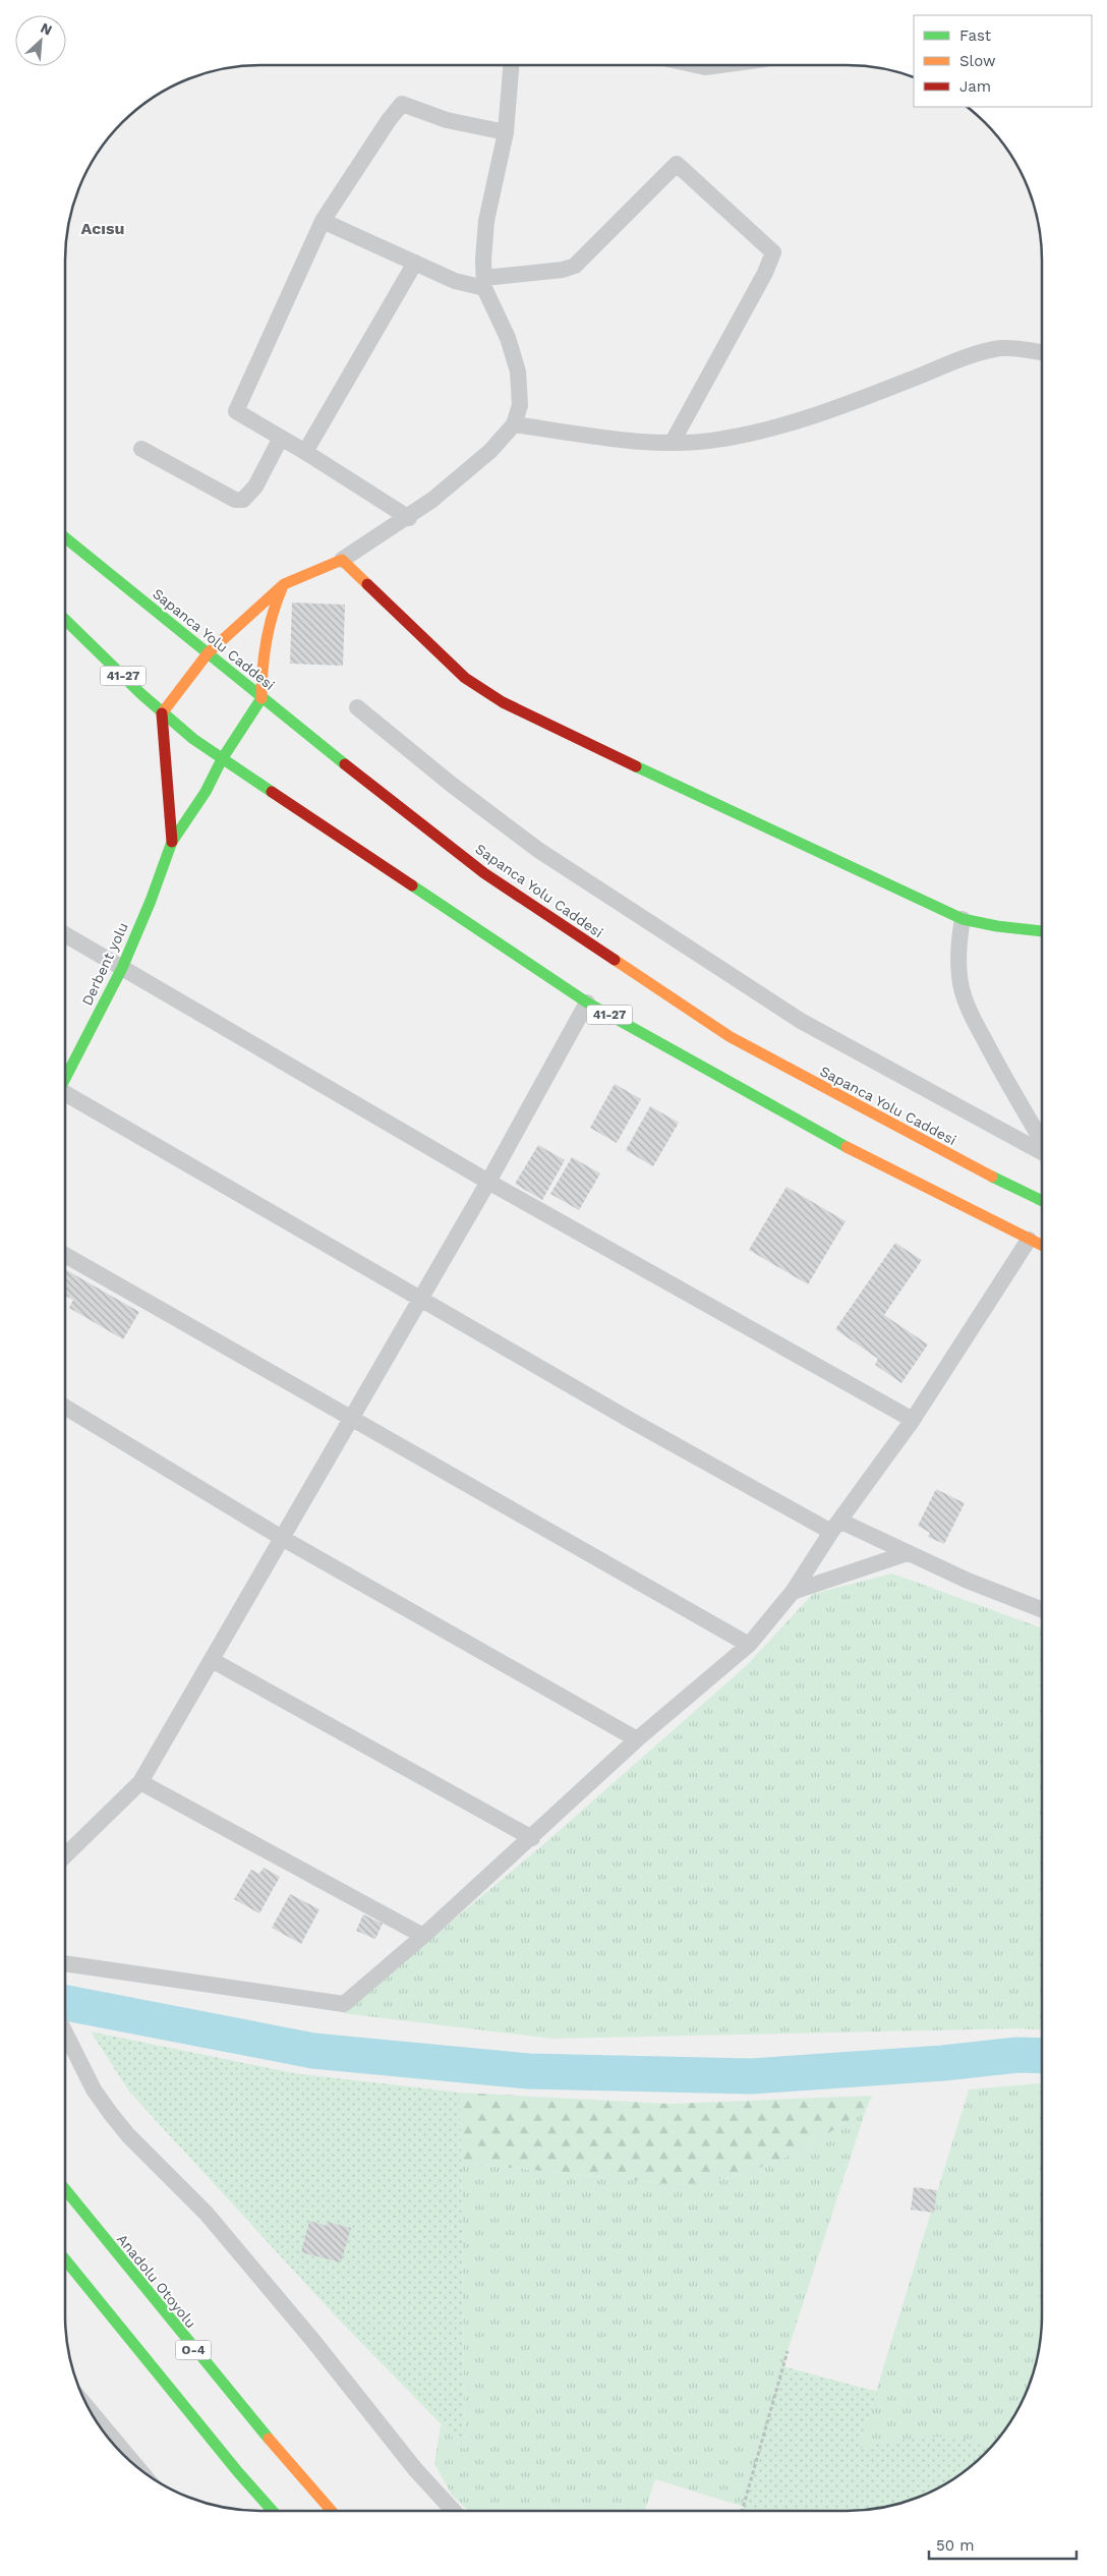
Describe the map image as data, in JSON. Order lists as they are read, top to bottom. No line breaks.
{"streets":{"main road":["Sapanca Yolu Caddesi","41-27","Derbent yolu","Anadolu Otoyolu","O-4"]},"districts":["Acısu"],"legend":["Fast","Slow","Jam"],"scale_bar":"50 m","north":"top right"}
